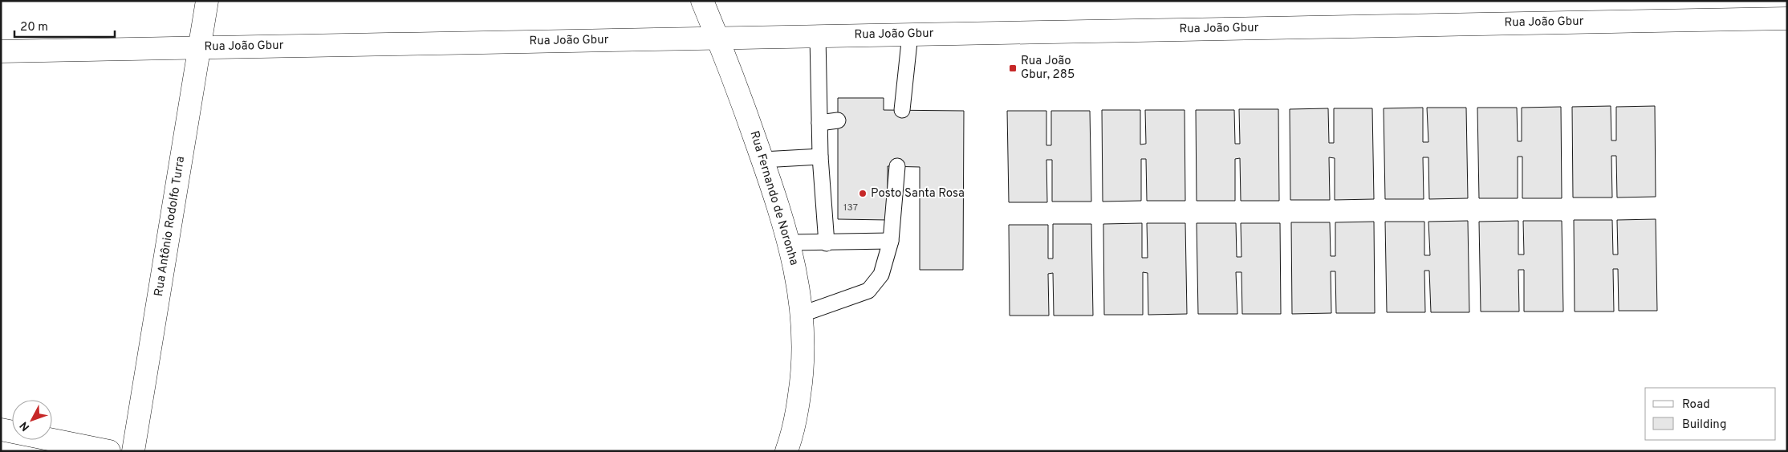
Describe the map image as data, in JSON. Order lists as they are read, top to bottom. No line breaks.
{"streets":{"main road":["Rua João Gbur","Rua Fernando de Noronha","Rua Antônio Rodolfo Turra"]},"crossings":[["Rua João Gbur","Rua Fernando de Noronha"],["Rua João Gbur","Rua Antônio Rodolfo Turra"]],"places":{"transit":["Rua João Gbur, 285"],"other":["Posto Santa Rosa"]},"house_numbers":["137"],"legend":["Road","Building"],"scale_bar":"20 m","north":"bottom left"}
